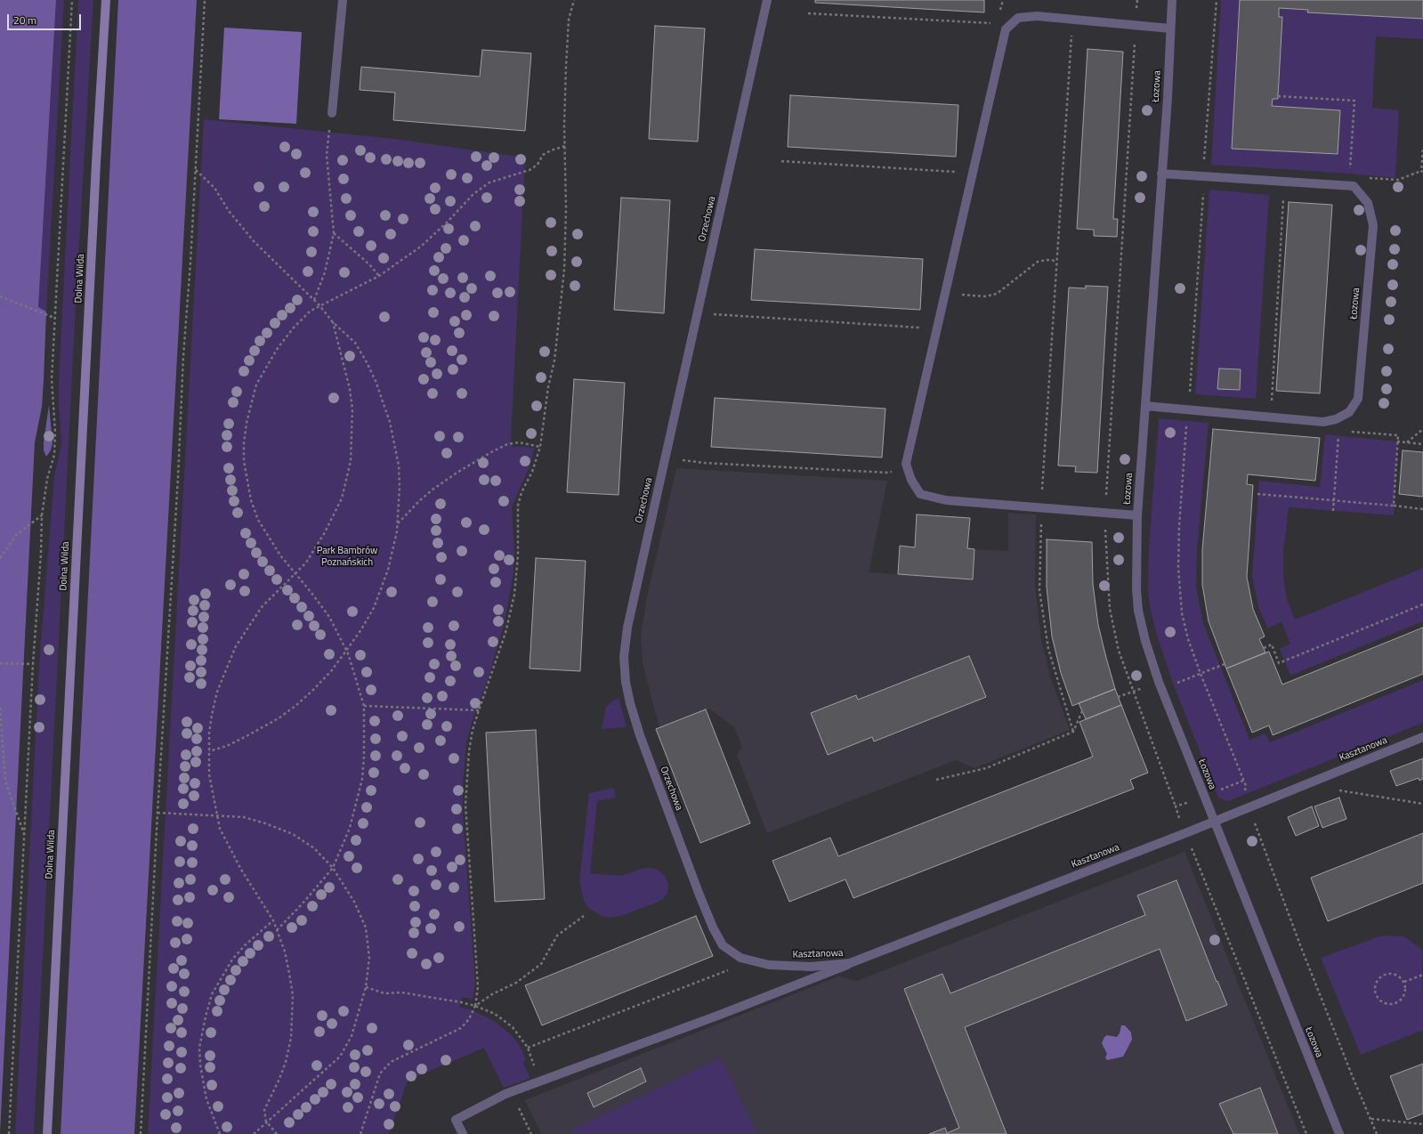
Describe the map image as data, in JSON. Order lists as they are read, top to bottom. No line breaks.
{"streets":{"main road":["Dolna Wilda"],"street":["Łozowa","Orzechowa","Kasztanowa"]},"crossings":[["Łozowa","Kasztanowa"],["Orzechowa","Kasztanowa"]],"parks":["Park Bambrów Poznańskich"],"scale_bar":"20 m"}
